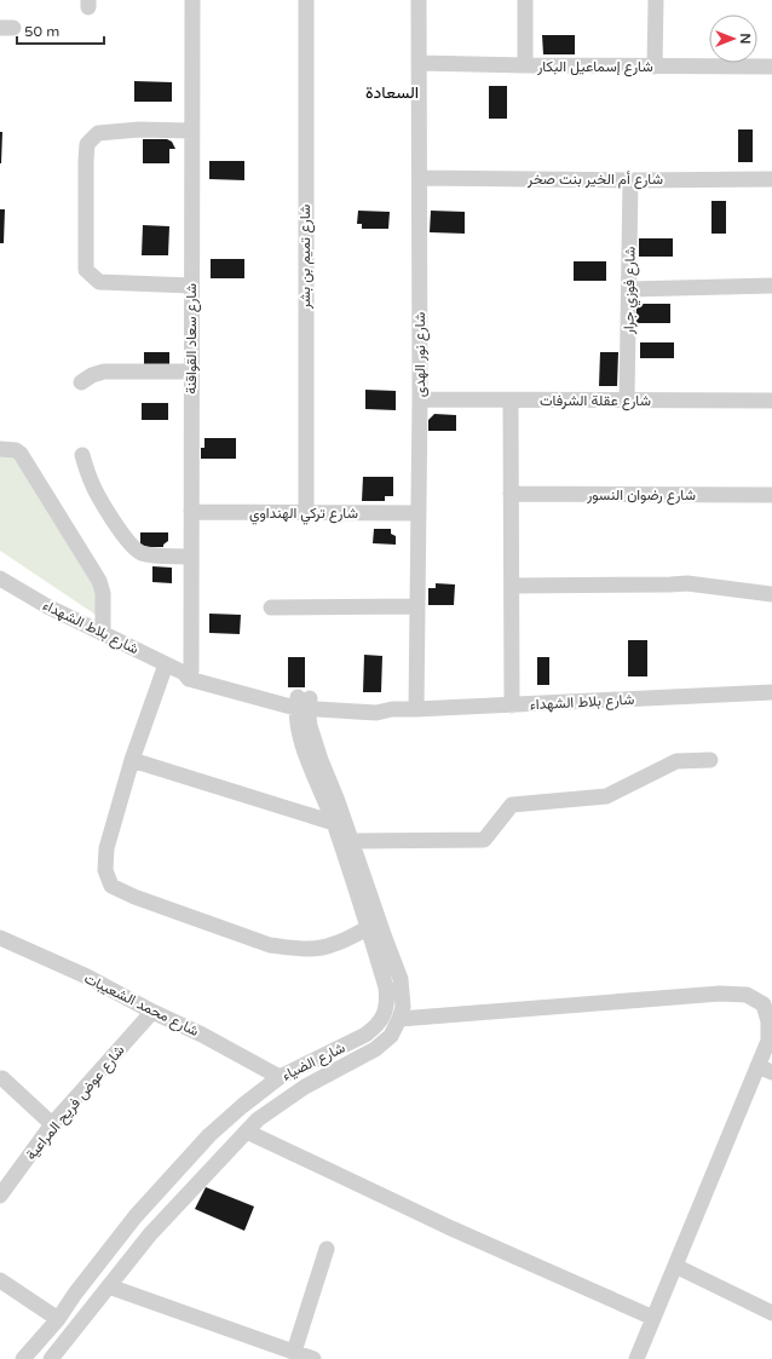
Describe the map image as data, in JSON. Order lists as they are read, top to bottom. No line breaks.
{"streets":{"street":["شارع إسماعيل البكار","شارع أم الخير بنت صخر","شارع تميم بن بشر","شارع فوزي جرار","شارع سعاد القواقنة","شارع نور الهدى","شارع عقلة الشرفات","شارع رضوان النسور","شارع تركي الهنداوي","شارع بلاط الشهداء","شارع محمد الشعيبات","شارع الضياء","شارع عوض فريح المراعية"]},"crossings":[["شارع إسماعيل البكار","شارع نور الهدى"],["شارع أم الخير بنت صخر","شارع فوزي جرار"],["شارع أم الخير بنت صخر","شارع نور الهدى"],["شارع تميم بن بشر","شارع تركي الهنداوي"],["شارع فوزي جرار","شارع عقلة الشرفات"],["شارع سعاد القواقنة","شارع تركي الهنداوي"],["شارع سعاد القواقنة","شارع بلاط الشهداء"],["شارع نور الهدى","شارع عقلة الشرفات"],["شارع نور الهدى","شارع تركي الهنداوي"],["شارع نور الهدى","شارع بلاط الشهداء"],["شارع بلاط الشهداء","شارع الضياء"],["شارع محمد الشعيبات","شارع الضياء"],["شارع محمد الشعيبات","شارع عوض فريح المراعية"]],"districts":["السعادة"],"scale_bar":"50 m","north":"right"}
